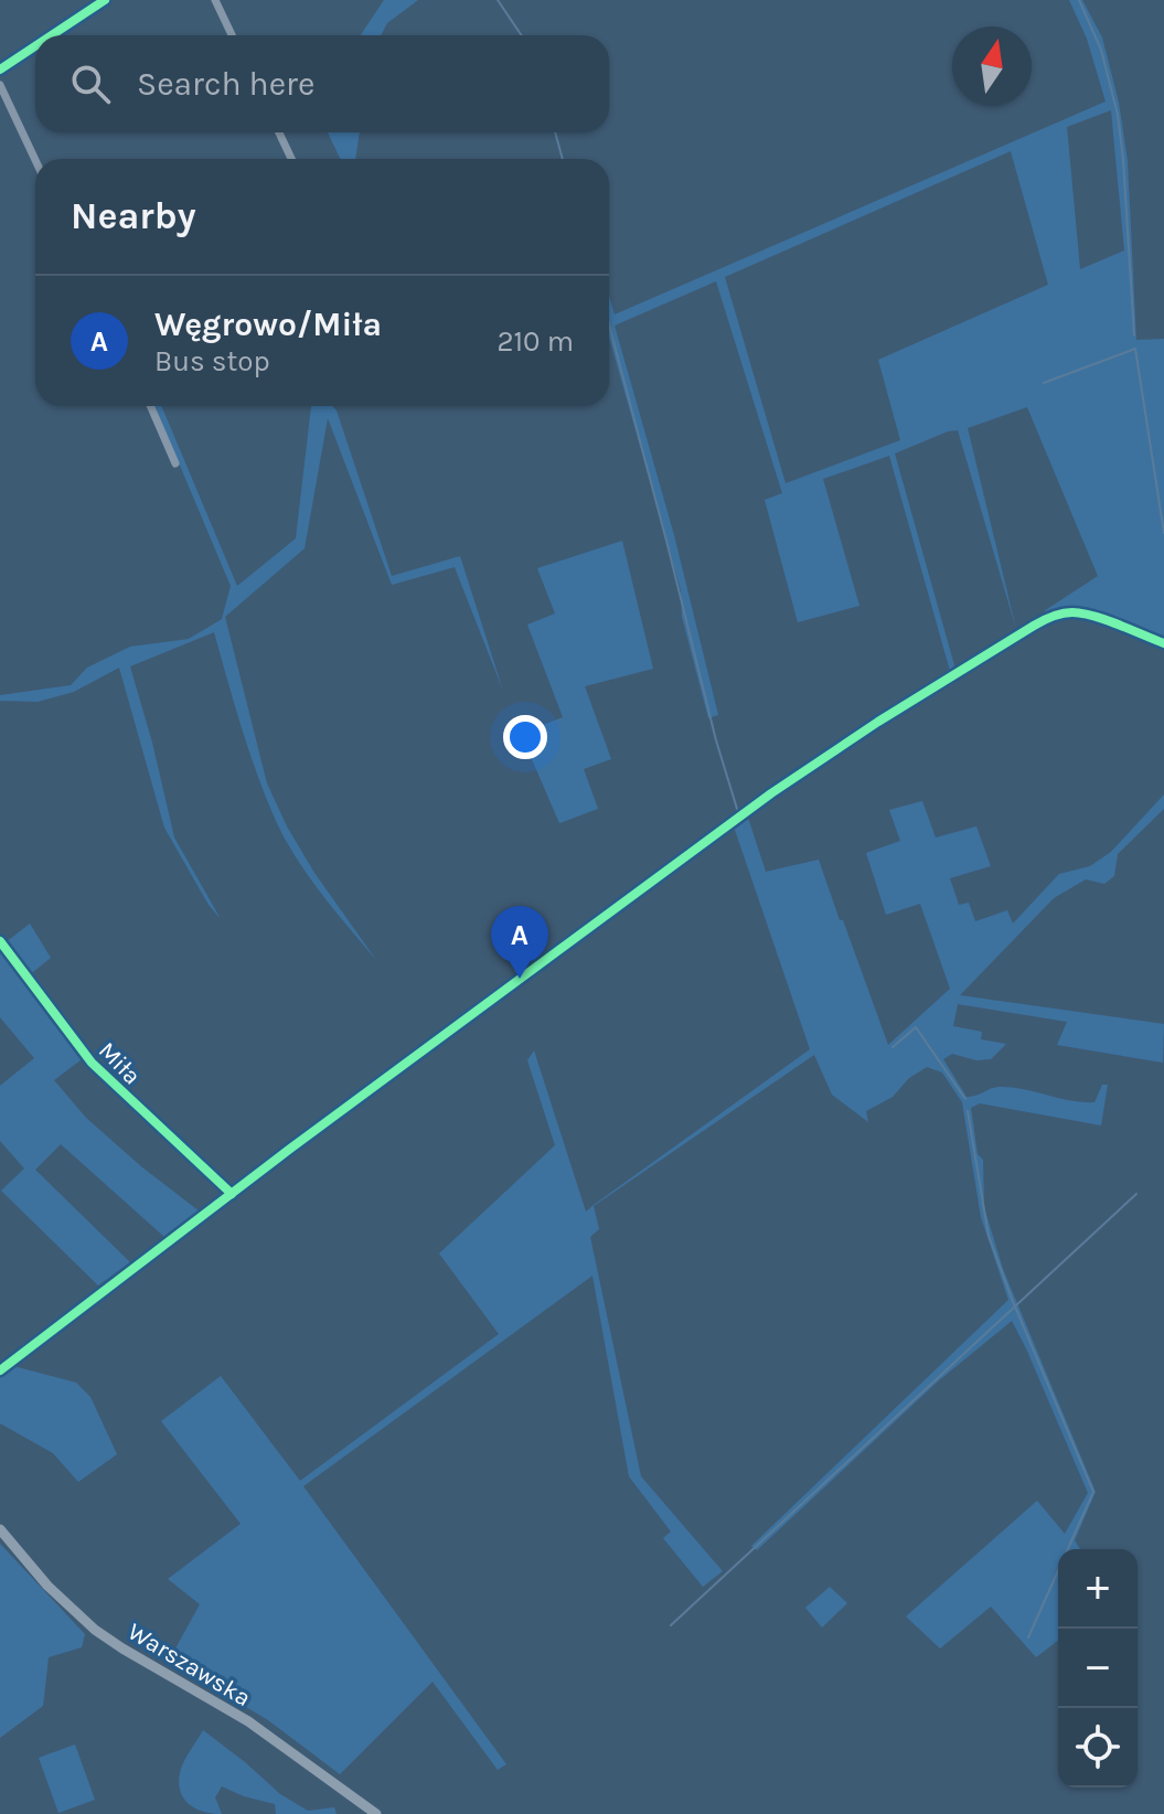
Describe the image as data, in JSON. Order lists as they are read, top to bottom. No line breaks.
{"streets":{"main road":["Warszawska"],"street":["Miła"]},"north":"top","page":{"search":"Search here","heading":"Nearby","list":[{"mark":"A","name":"Węgrowo/Miła","note":"Bus stop","value":"210 m"}],"pins":"A","map_buttons":["+","−"]}}
